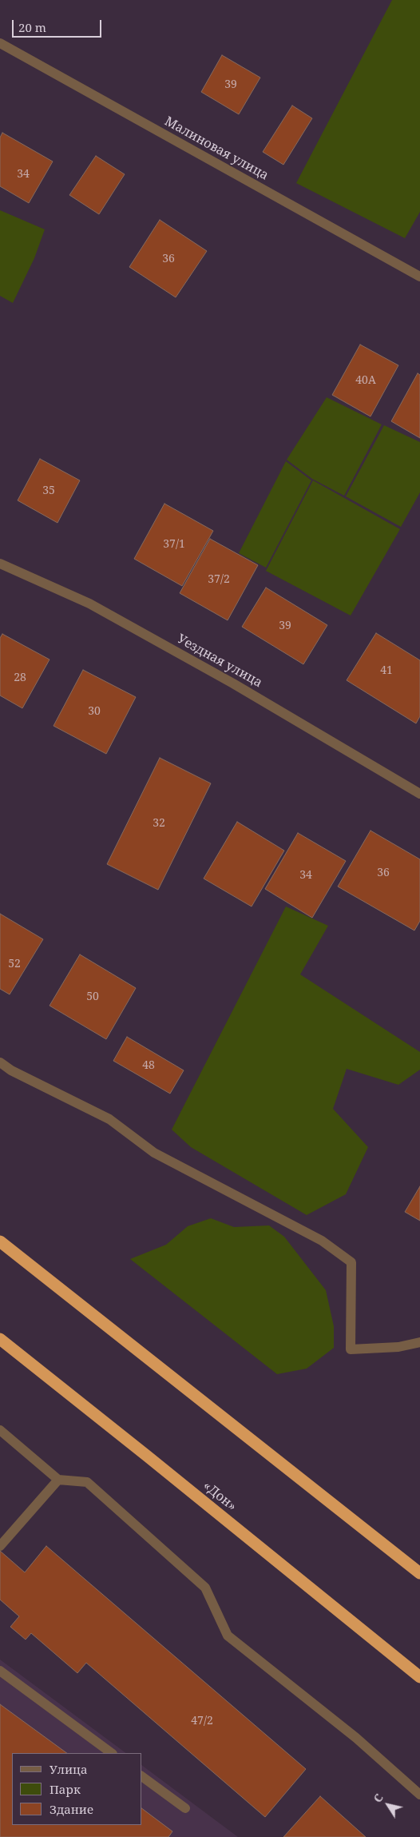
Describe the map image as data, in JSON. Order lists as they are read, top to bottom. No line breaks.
{"streets":{"highway":["«Дон»"],"street":["Малиновая улица","Уездная улица"]},"house_numbers":["39","34","36","40А","35","37/1","37/2","39","41","28","30","32","36","34","52","50","48","47/2"],"legend":["Улица","Парк","Здание"],"scale_bar":"20 m","north":"top left"}
